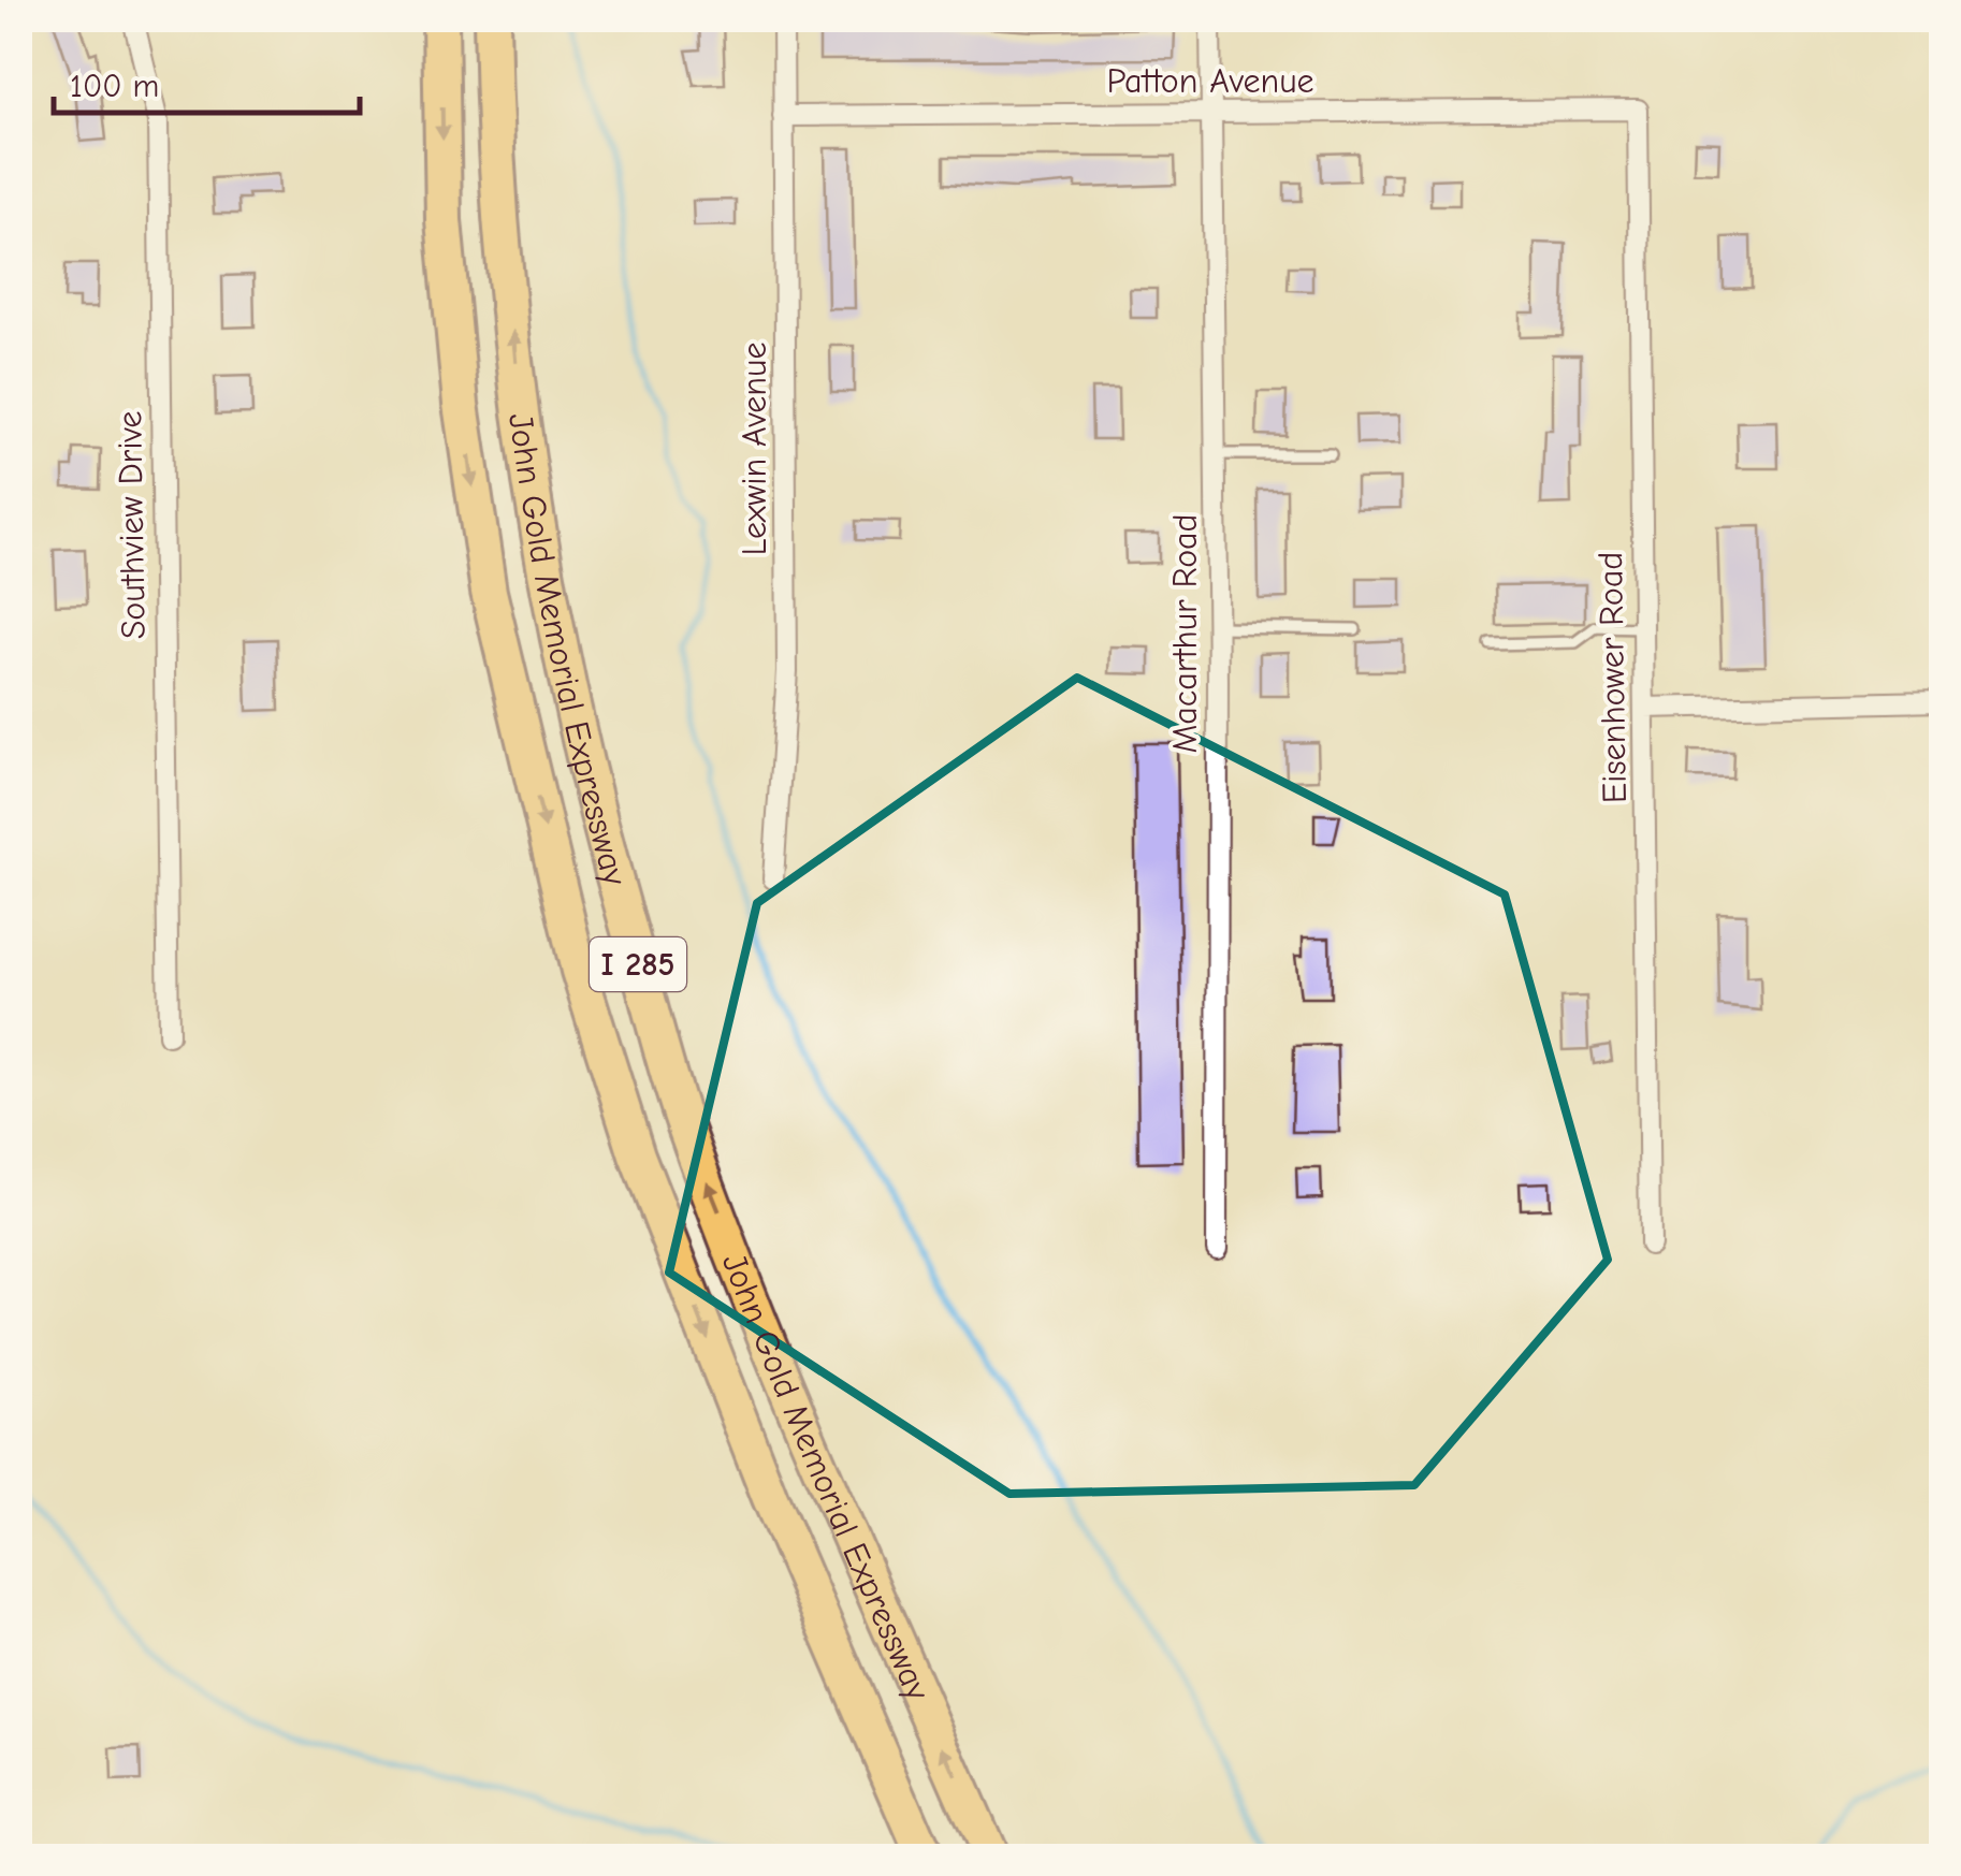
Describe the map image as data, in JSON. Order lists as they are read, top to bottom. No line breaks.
{"streets":{"highway":["John Gold Memorial Expressway","I 285"],"street":["Patton Avenue","Lexwin Avenue","Southview Drive","Macarthur Road","Eisenhower Road"]},"crossings":[["Patton Avenue","Lexwin Avenue"],["Patton Avenue","Macarthur Road"],["Patton Avenue","Eisenhower Road"]],"scale_bar":"100 m"}
